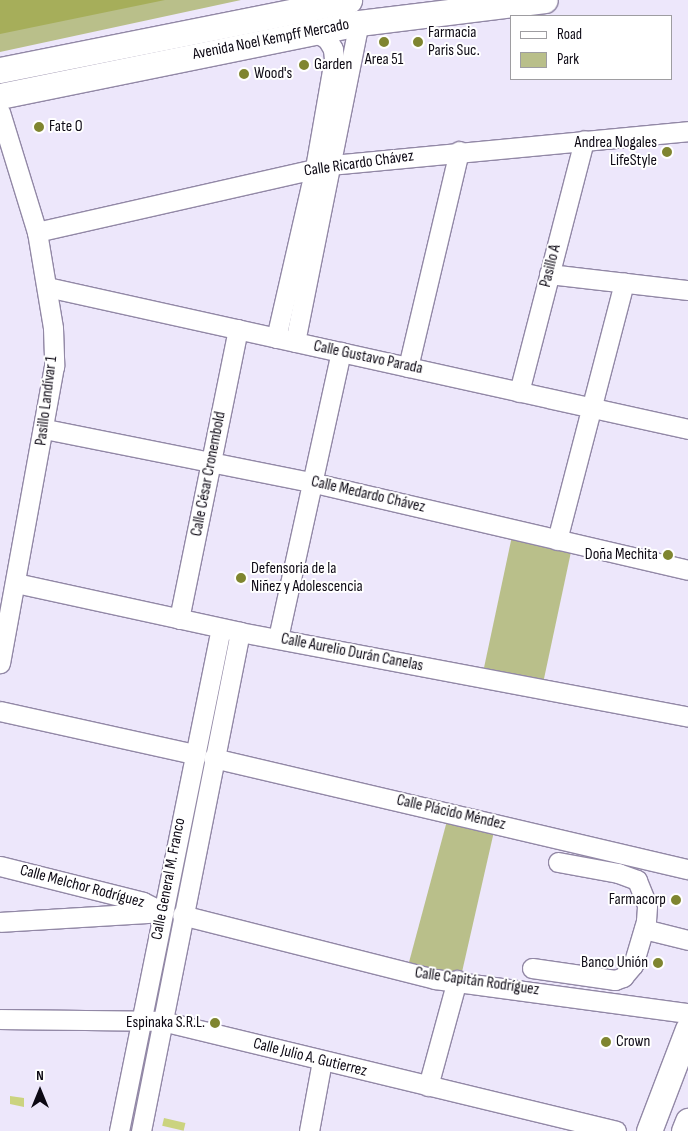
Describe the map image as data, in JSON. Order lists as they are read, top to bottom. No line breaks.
{"streets":{"main road":["Avenida Noel Kempff Mercado"],"street":["Calle Ricardo Chávez","Pasillo A","Calle Gustavo Parada","Pasillo Landívar 1","Calle César Cronembold","Calle Medardo Chávez","Calle Aurelio Durán Canelas","Calle Plácido Méndez","Calle General M. Franco","Calle Melchor Rodríguez","Calle Capitán Rodríguez","Calle Julio A. Gutierrez"]},"crossings":[["Calle Ricardo Chávez","Pasillo A"],["Calle Ricardo Chávez","Pasillo Landívar 1"],["Pasillo A","Calle Gustavo Parada"],["Calle Gustavo Parada","Pasillo Landívar 1"],["Calle Gustavo Parada","Calle César Cronembold"],["Pasillo Landívar 1","Calle Medardo Chávez"],["Pasillo Landívar 1","Calle Aurelio Durán Canelas"],["Calle César Cronembold","Calle Medardo Chávez"],["Calle César Cronembold","Calle Aurelio Durán Canelas"],["Calle Aurelio Durán Canelas","Calle General M. Franco"],["Calle Plácido Méndez","Calle General M. Franco"],["Calle General M. Franco","Calle Melchor Rodríguez"],["Calle General M. Franco","Calle Capitán Rodríguez"],["Calle General M. Franco","Calle Julio A. Gutierrez"],["Calle Melchor Rodríguez","Calle Capitán Rodríguez"]],"places":["Area 51","Farmacia Paris Suc.","Garden","Wood's","Fate O","Andrea Nogales LifeStyle","Doña Mechita","Defensoria de la Niñez y Adolescencia","Farmacorp","Banco Unión","Espinaka S.R.L.","Crown"],"legend":["Road","Park"],"north":"top"}
